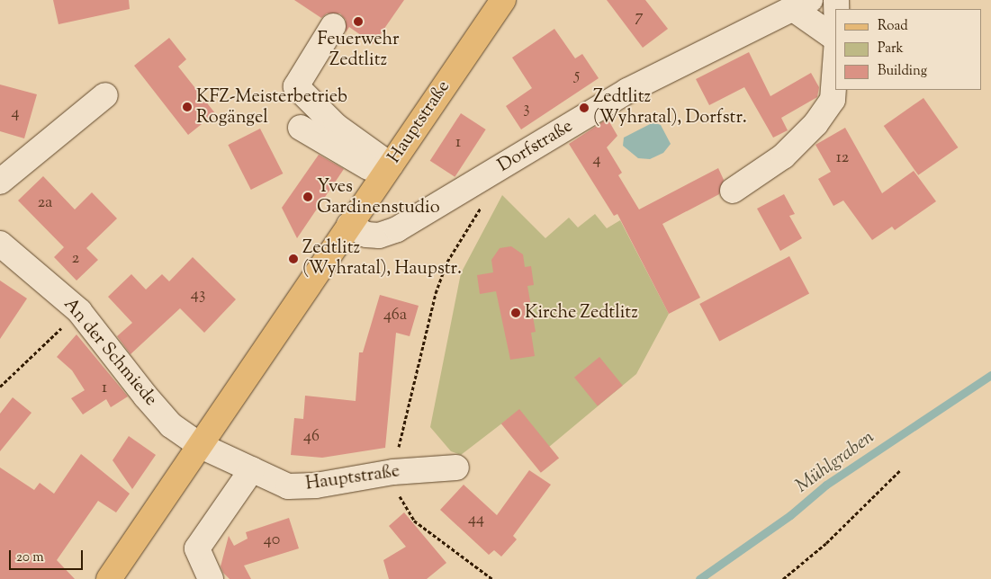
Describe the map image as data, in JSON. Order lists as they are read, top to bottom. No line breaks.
{"streets":{"main road":["Hauptstraße"],"street":["Dorfstraße","An der Schmiede"]},"crossings":[["Hauptstraße","Dorfstraße"],["Hauptstraße","An der Schmiede"]],"water":["Mühlgraben"],"places":["Feuerwehr Zedtlitz","KFZ-Meisterbetrieb Rogängel","Zedtlitz (Wyhratal), Dorfstr.","Yves Gardinenstudio","Zedtlitz (Wyhratal), Haupstr.","Kirche Zedtlitz"],"house_numbers":["7","5","3","4","1","12","4","2a","2","43","46a","1","46","44","40"],"legend":["Road","Park","Building"],"scale_bar":"20 m"}
